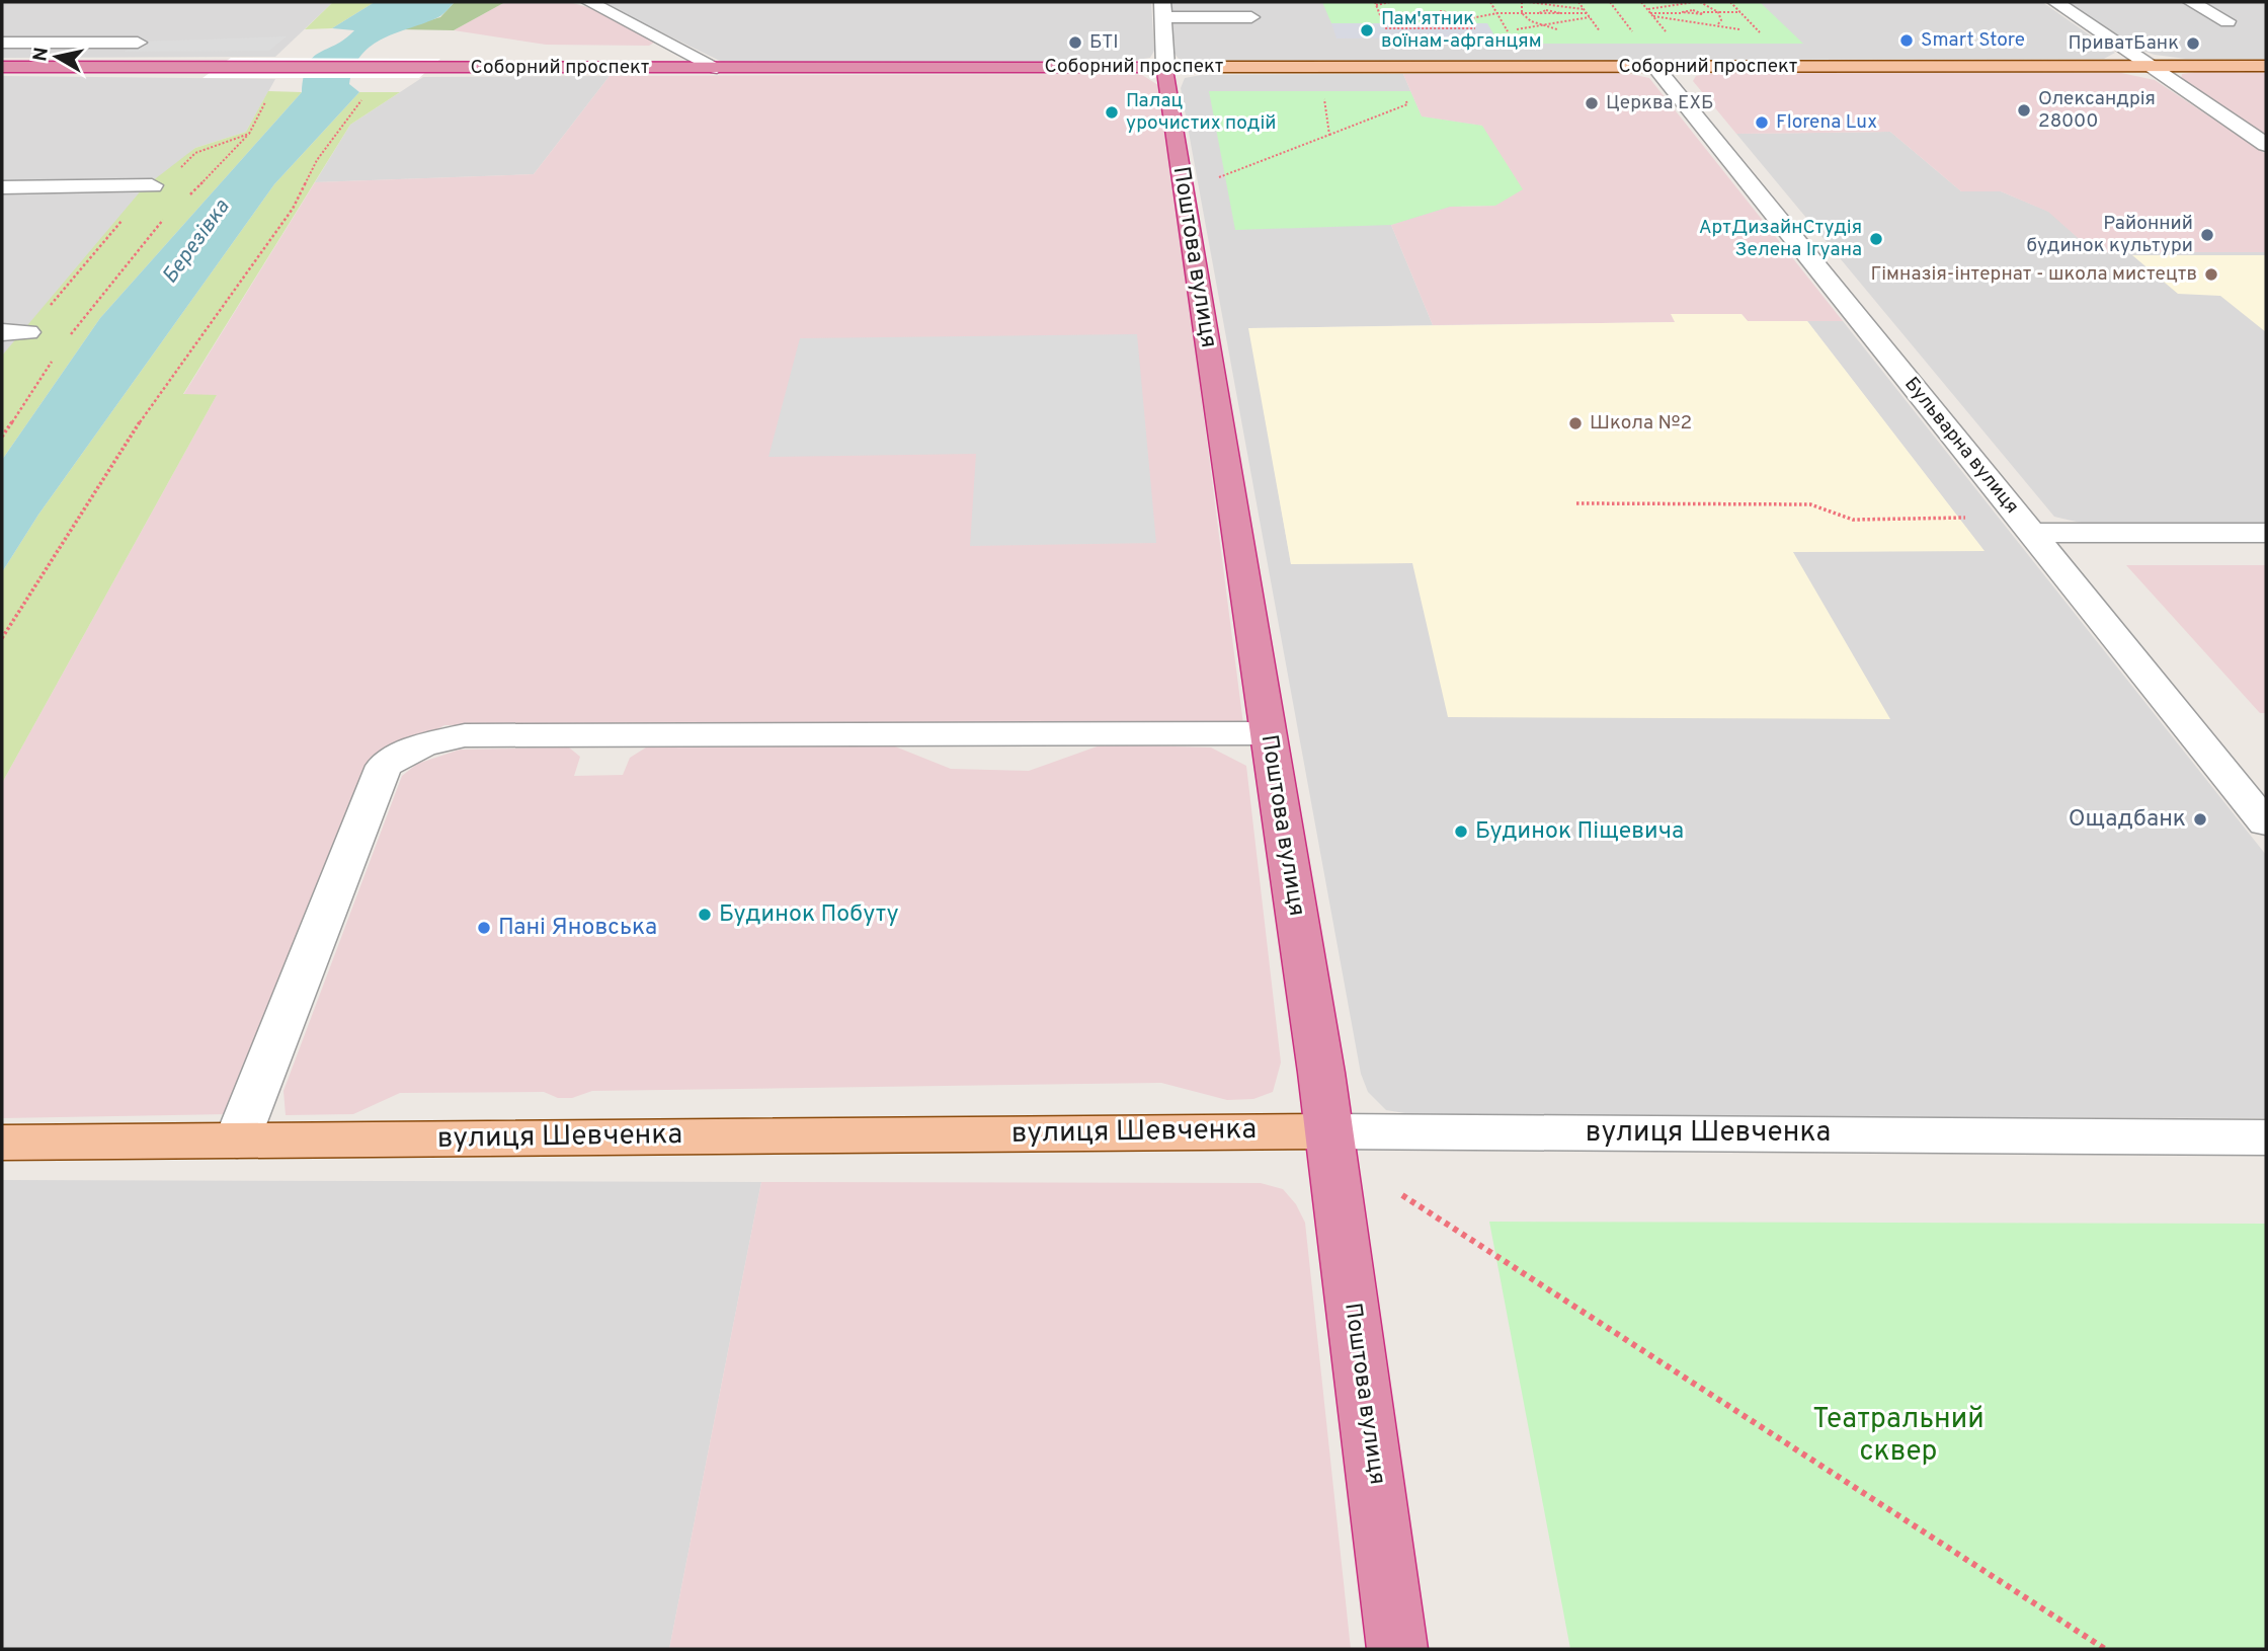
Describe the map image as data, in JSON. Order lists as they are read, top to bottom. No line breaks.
{"streets":{"highway":["Соборний проспект","Поштова вулиця"],"main road":["вулиця Шевченка"],"street":["Бульварна вулиця"]},"crossings":[["Соборний проспект","Поштова вулиця"],["Соборний проспект","Бульварна вулиця"],["Поштова вулиця","вулиця Шевченка"]],"water":["Березівка"],"parks":["Театральний сквер"],"places":["Пам'ятник воїнам-афганцям","Smart Store","БТІ","ПриватБанк","Церква ЕХБ","Олександрія 28000","Палац урочистих подій","Florena Lux","Районний будинок культури","АртДизайнСтудія Зелена Ігуана","Гімназія-інтернат - школа мистецтв","Школа №2","Ощадбанк","Будинок Піщевича","Будинок Побуту","Пані Яновська"],"north":"left"}
